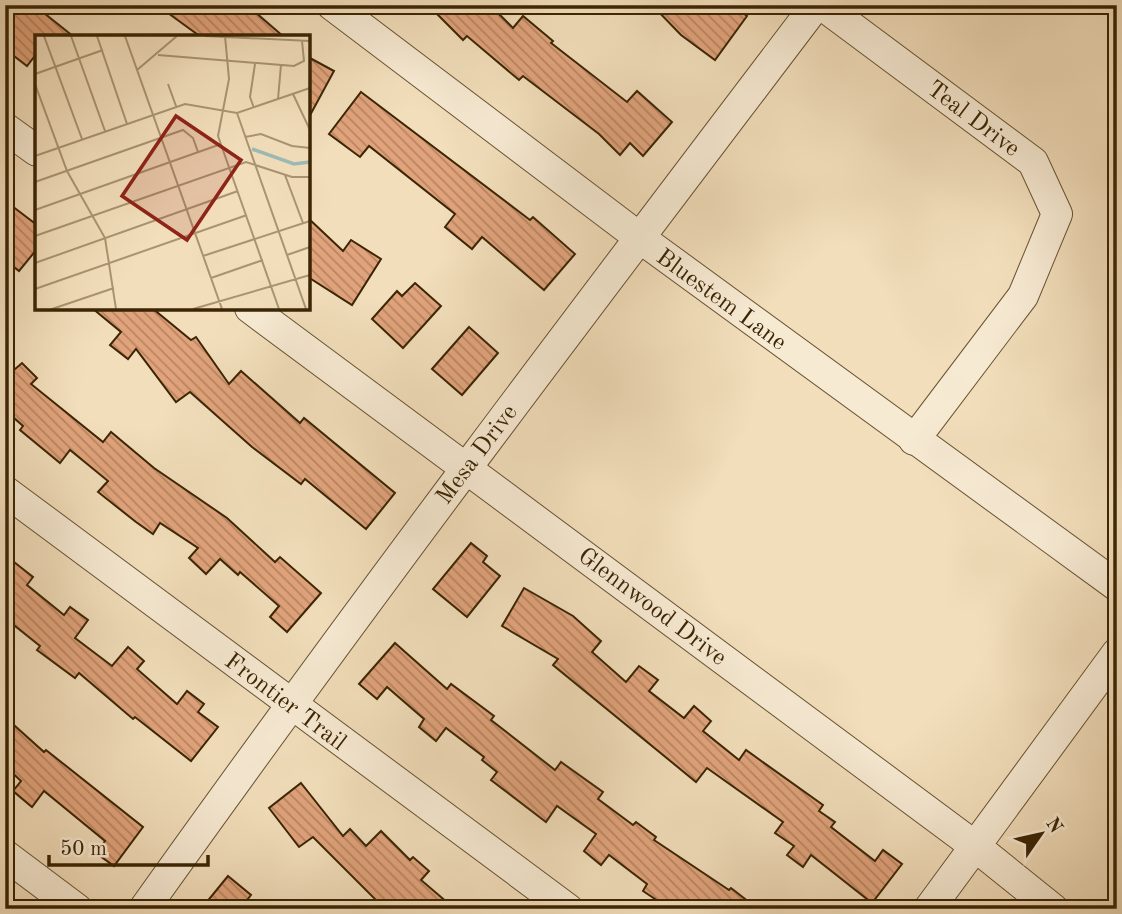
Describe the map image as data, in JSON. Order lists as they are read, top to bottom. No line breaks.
{"streets":{"street":["Teal Drive","Bluestem Lane","Mesa Drive","Glennwood Drive","Frontier Trail"]},"crossings":[["Teal Drive","Bluestem Lane"],["Bluestem Lane","Mesa Drive"],["Mesa Drive","Glennwood Drive"],["Mesa Drive","Frontier Trail"]],"scale_bar":"50 m","north":"top right"}
